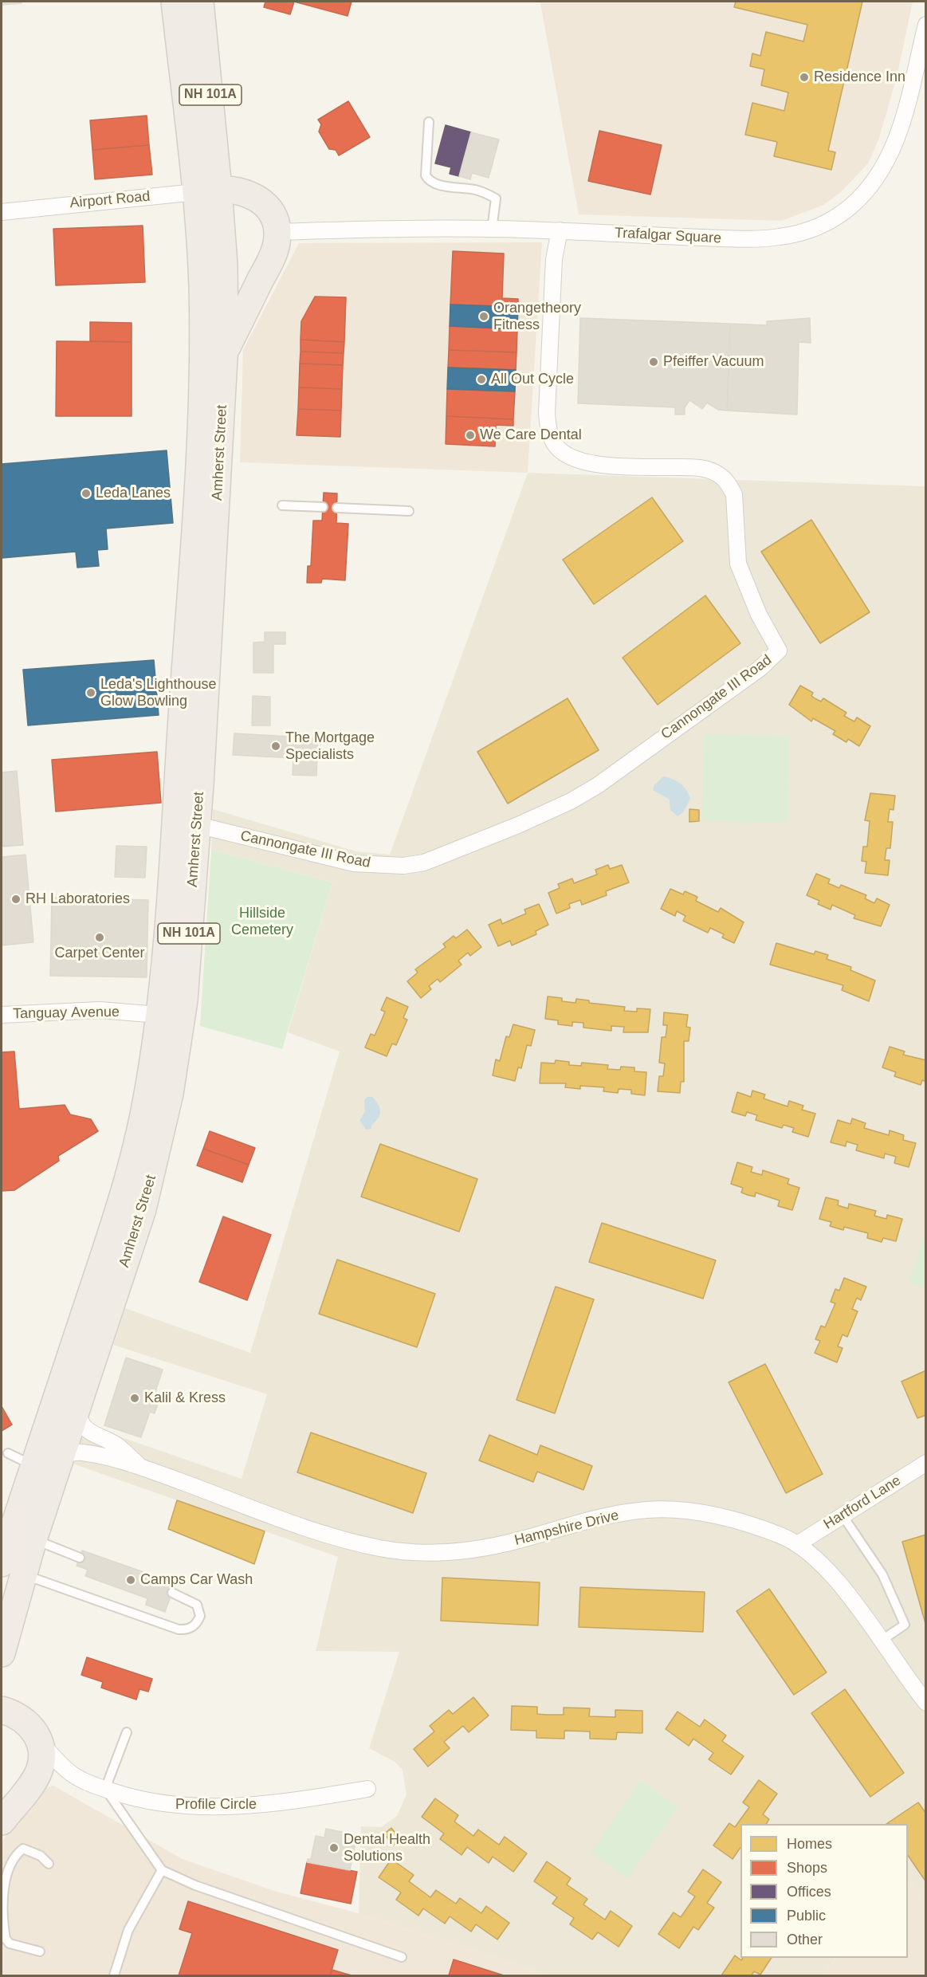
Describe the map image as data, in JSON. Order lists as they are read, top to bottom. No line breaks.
{"streets":{"highway":["NH 101A","Amherst Street"],"street":["Airport Road","Trafalgar Square","Cannongate III Road","Tanguay Avenue","Hartford Lane","Hampshire Drive","Profile Circle"]},"crossings":[["Airport Road","Amherst Street"],["Trafalgar Square","Cannongate III Road"],["Amherst Street","Cannongate III Road"],["Amherst Street","Tanguay Avenue"],["Amherst Street","Hampshire Drive"],["Hartford Lane","Hampshire Drive"]],"parks":["Hillside Cemetery"],"places":["Residence Inn","Orangetheory Fitness","Pfeiffer Vacuum","All Out Cycle","We Care Dental","Leda Lanes","Leda's Lighthouse Glow Bowling","The Mortgage Specialists","RH Laboratories","Carpet Center","Kalil & Kress","Camps Car Wash","Dental Health Solutions"],"legend":["Homes","Shops","Offices","Public","Other"]}
